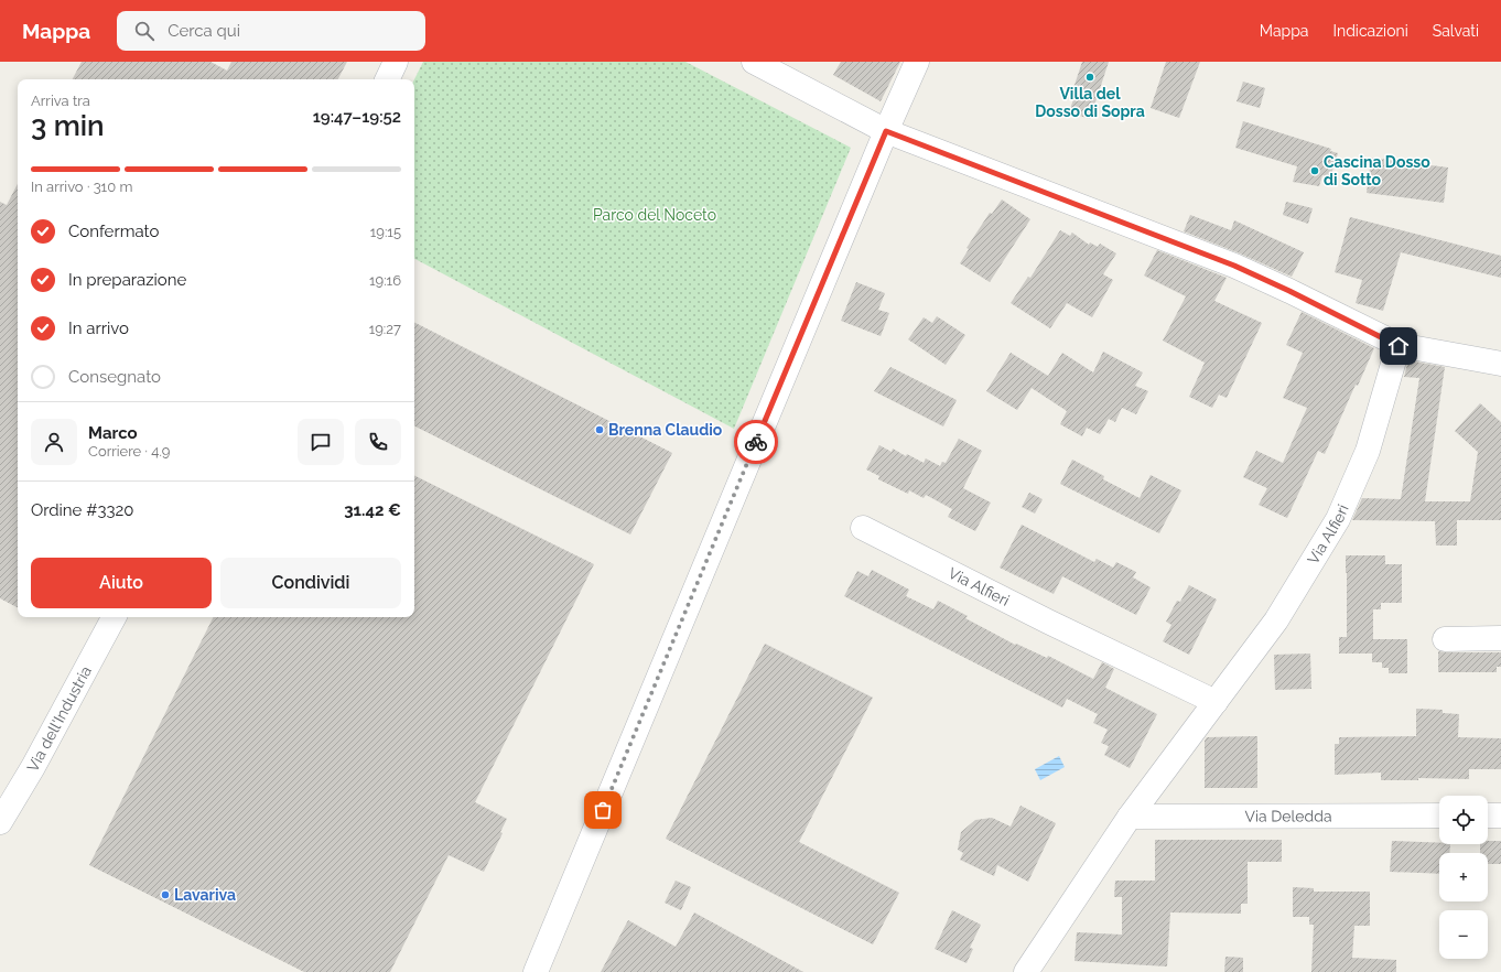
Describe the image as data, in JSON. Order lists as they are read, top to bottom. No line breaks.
{"streets":{"street":["Via Alfieri","Via dell'Industria","Via Deledda"]},"crossings":[["Via Alfieri","Via Deledda"]],"parks":["Parco del Noceto"],"places":["Villa del Dosso di Sopra","Cascina Dosso di Sotto","Brenna Claudio","Lavariva"],"page":{"header":"Mappa","search":"Cerca qui","nav":["Mappa","Indicazioni","Salvati"],"heading":["3 min","Arriva tra","19:47–19:52"],"panel":["Marco","Corriere · 4.9","Ordine #3320","31.42 €"],"bar":"In arrivo · 310 m","list":[["Confermato","19:15"],["In preparazione","19:16"],["In arrivo","19:27"],"Consegnato"],"buttons":["Aiuto","Condividi"],"map_buttons":["+","−"]}}
